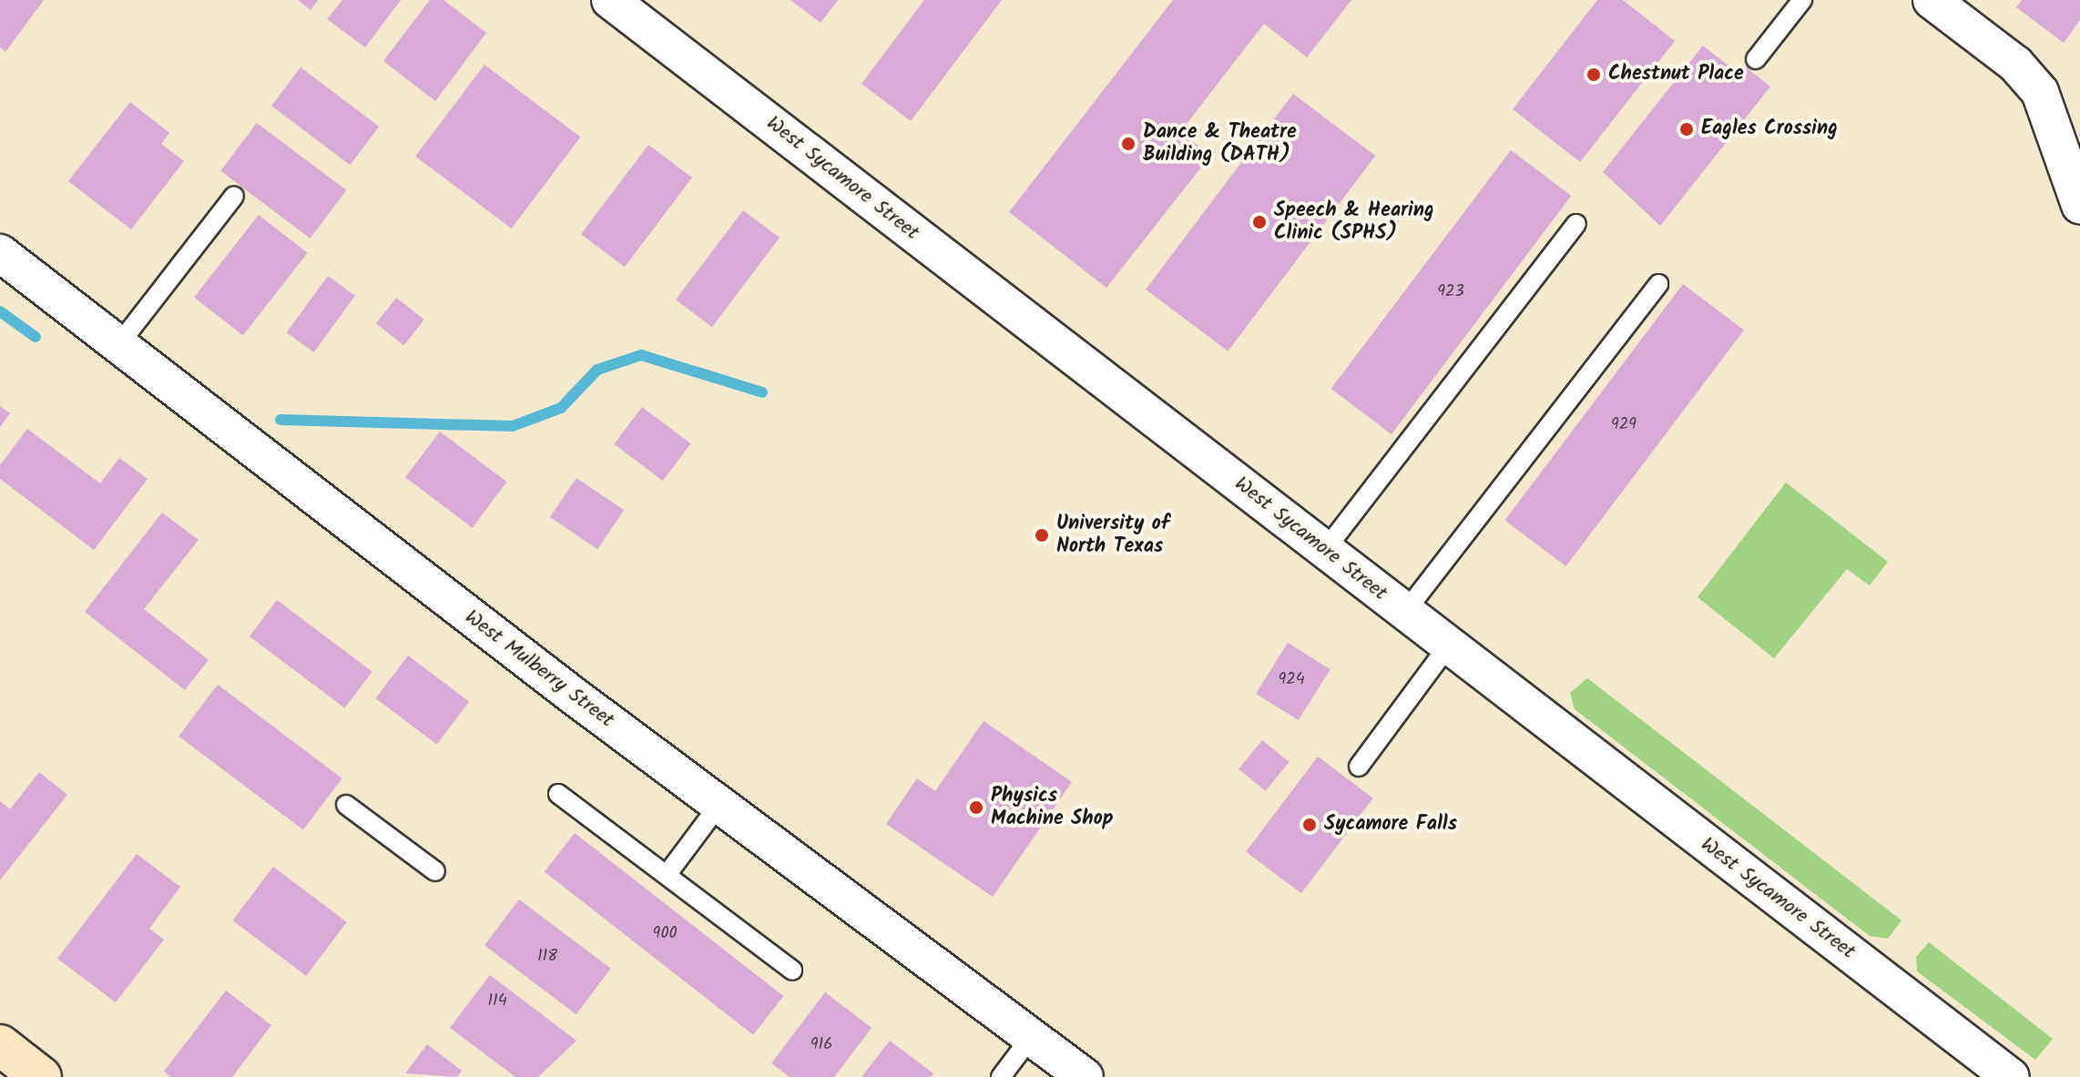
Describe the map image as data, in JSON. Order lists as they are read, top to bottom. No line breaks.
{"streets":{"street":["West Sycamore Street","West Mulberry Street"]},"places":["Chestnut Place","Eagles Crossing","Dance & Theatre Building (DATH)","Speech & Hearing Clinic (SPHS)","University of North Texas","Physics Machine Shop","Sycamore Falls"],"house_numbers":["923","929","924","900","118","114","916"]}
